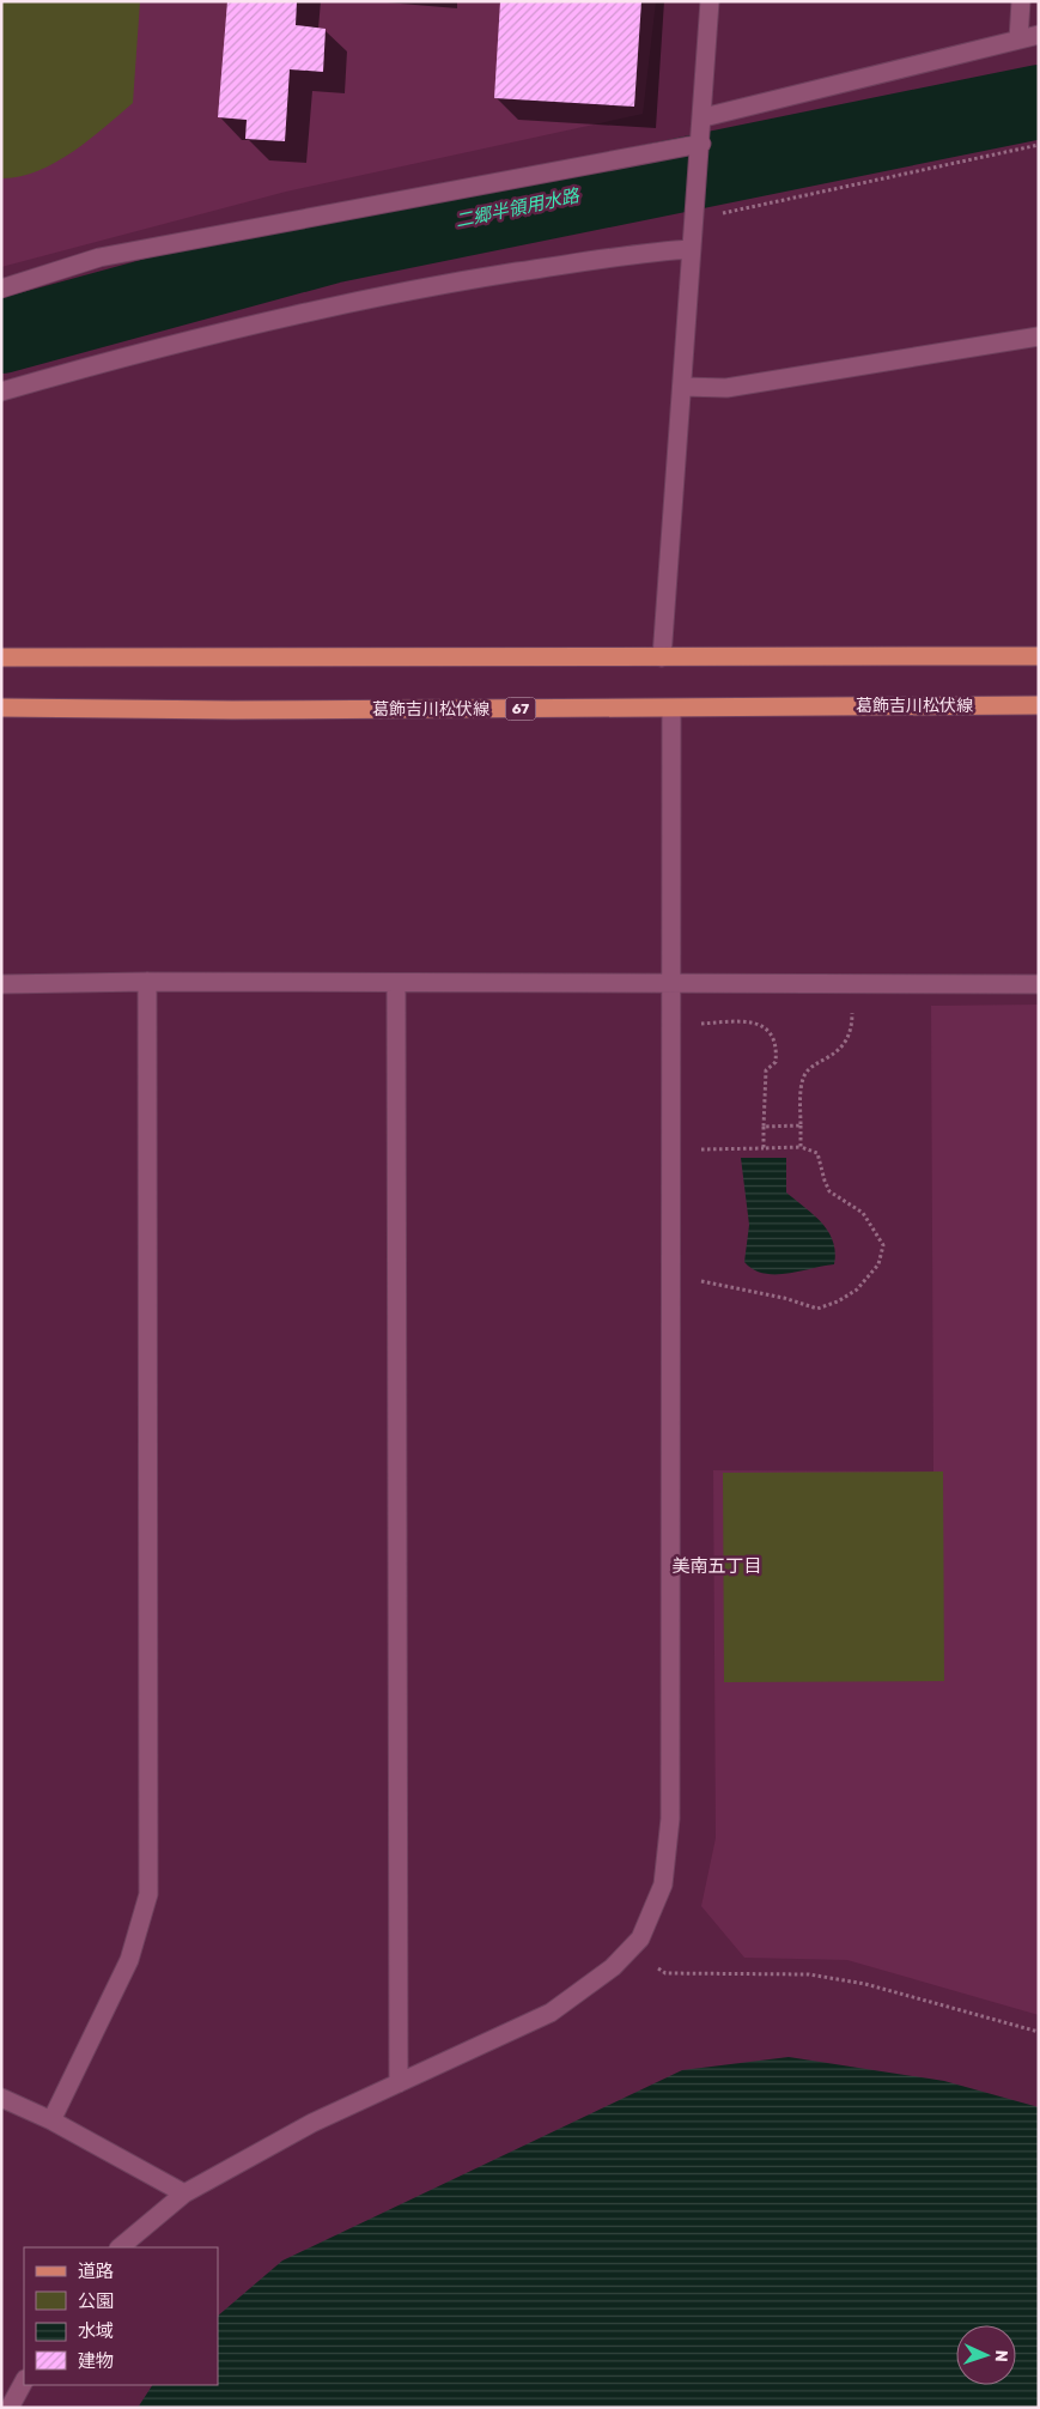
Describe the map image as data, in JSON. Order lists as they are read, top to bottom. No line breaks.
{"streets":{"main road":["葛飾吉川松伏線","67"]},"districts":["美南五丁目"],"water":["二郷半領用水路"],"legend":["道路","公園","水域","建物"],"north":"right"}
